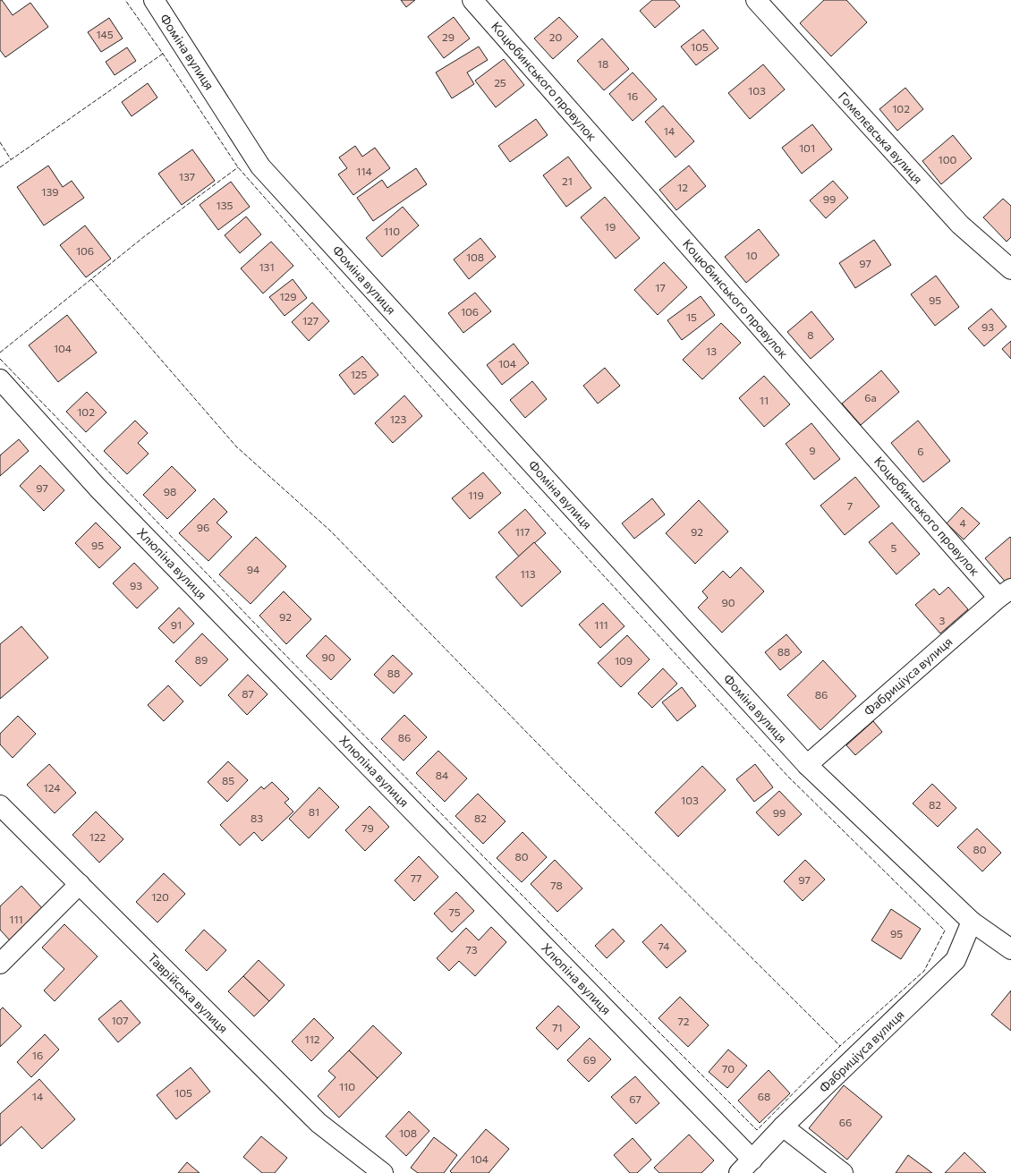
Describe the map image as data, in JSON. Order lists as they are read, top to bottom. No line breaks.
{"streets":{"street":["Фоміна вулиця","Коцюбинського провулок","Гомелєвська вулиця","Хлюпіна вулиця","Фабриціуса вулиця","Таврійська вулиця"]},"crossings":[["Фоміна вулиця","Фабриціуса вулиця"],["Коцюбинського провулок","Фабриціуса вулиця"],["Хлюпіна вулиця","Фабриціуса вулиця"]],"house_numbers":["145","29","20","105","18","25","103","16","102","14","101","100","114","137","21","12","139","99","135","19","110","106","10","108","97","131","17","129","95","106","15","127","93","8","104","13","104","125","6а","11","102","123","9","6","97","98","119","7","4","96","117","92","95","5","94","113","93","90","92","3","91","111","88","90","89","109","88","87","86","86","84","85","124","103","82","81","99","83","82","79","122","80","80","77","97","78","120","75","111","95","74","73","107","72","71","112","16","69","70","110","105","14","68","67","66","108","104"]}
